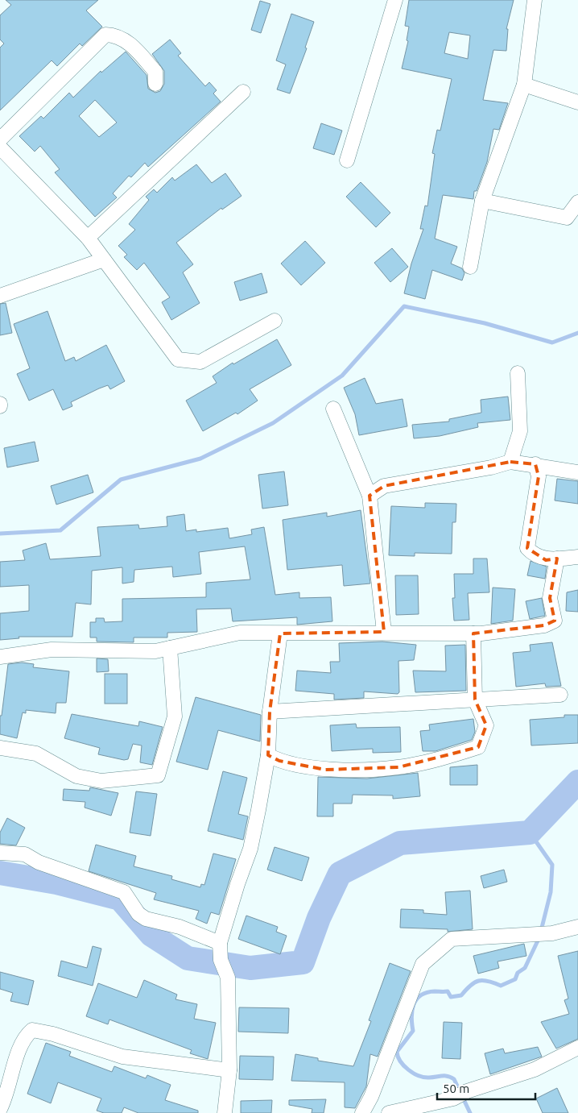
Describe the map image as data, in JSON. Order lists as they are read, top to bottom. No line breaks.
{"scale_bar":"50 m"}
